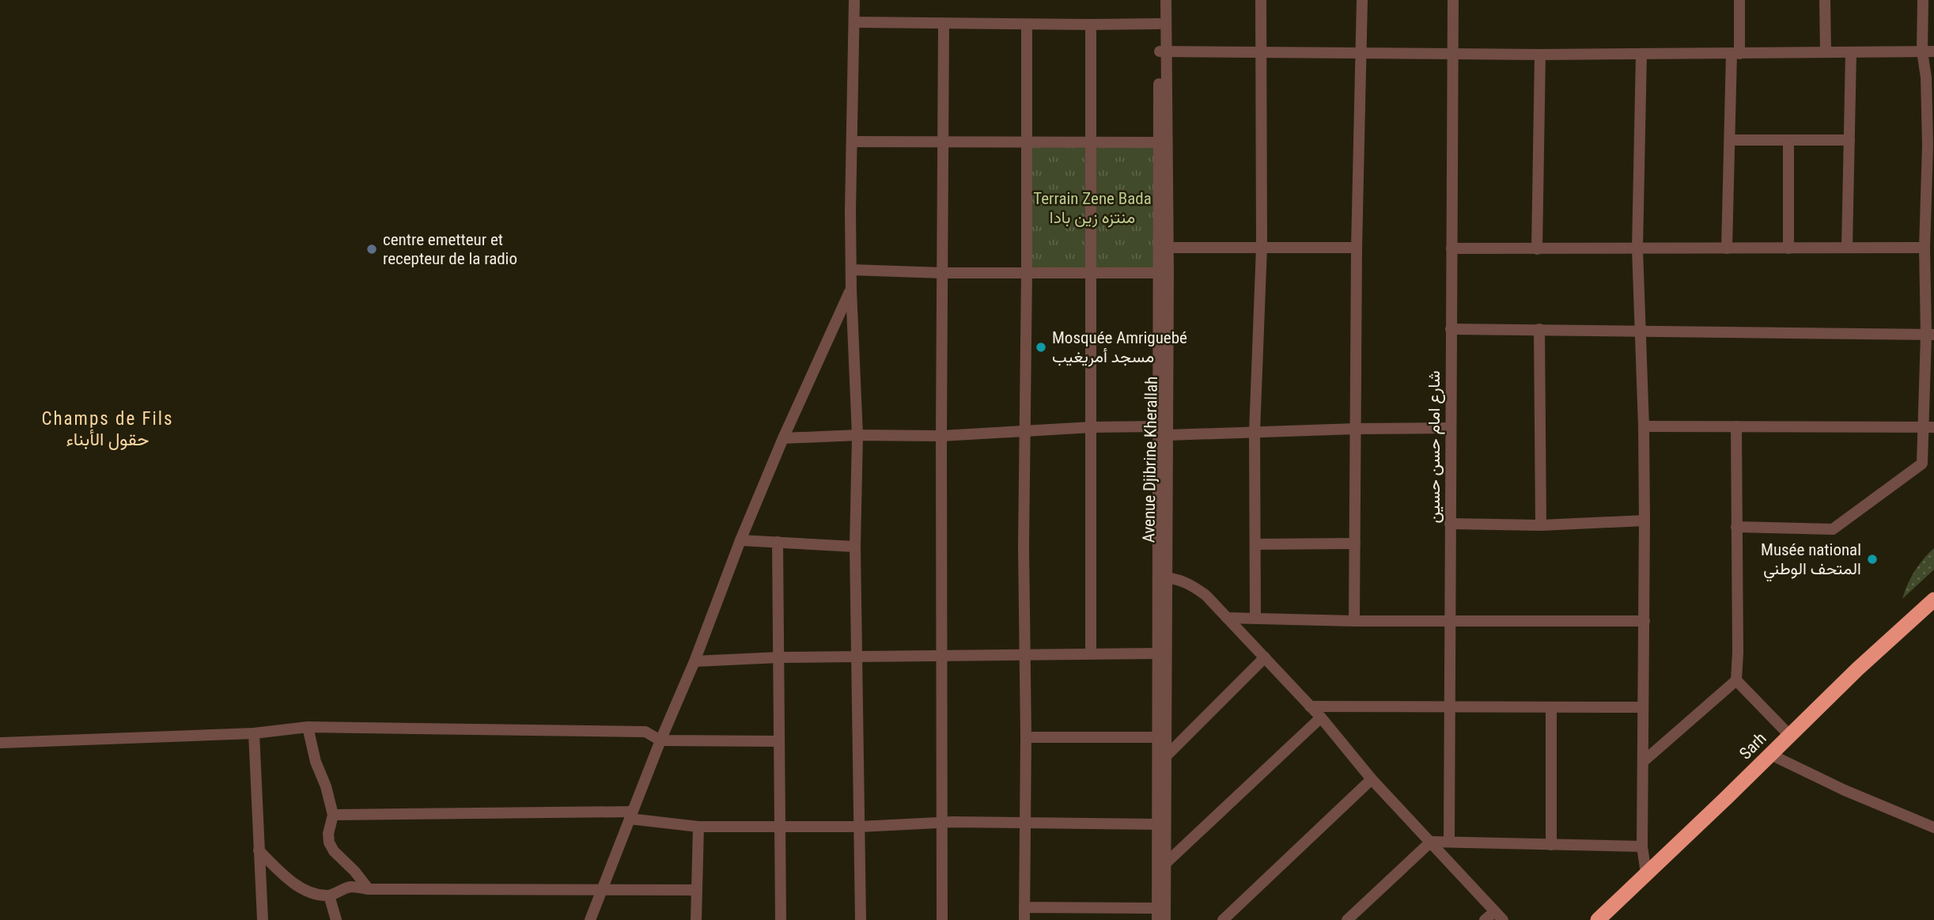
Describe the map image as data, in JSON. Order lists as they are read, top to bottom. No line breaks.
{"streets":{"highway":["Sarh"],"street":["شارع امام حسن حسين","Avenue Djibrine Kherallah"]},"districts":["Champs de Fils حقول الأبناء"],"parks":["Terrain Zene Bada منتزه زين بادا"],"places":["centre emetteur et recepteur de la radio","Mosquée Amriguebé مسجد أمريغيب","Musée national المتحف الوطني"]}
